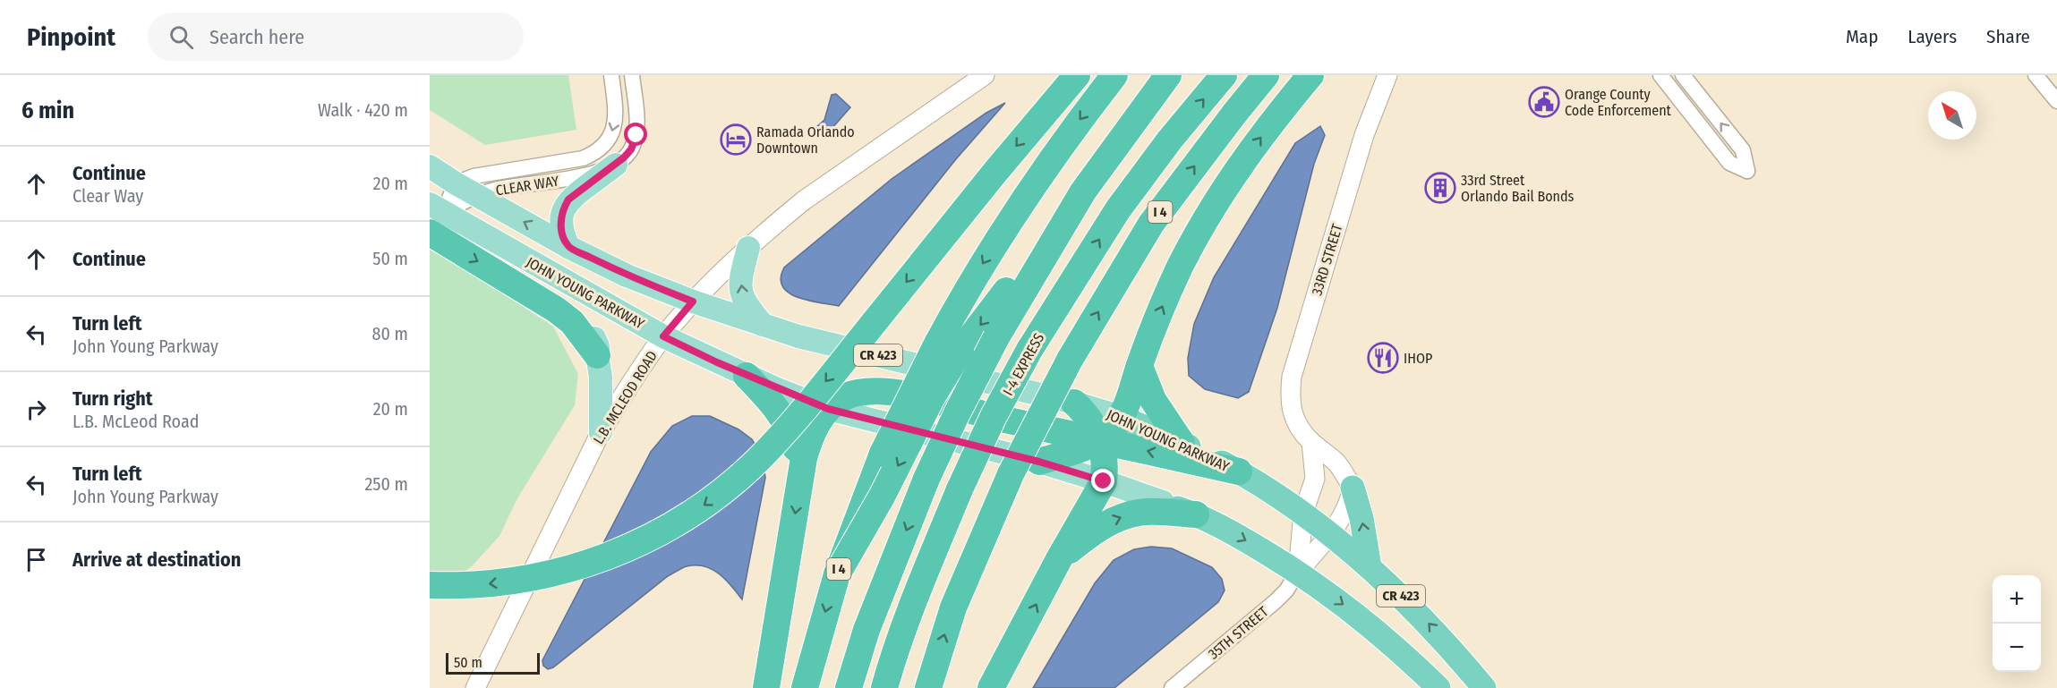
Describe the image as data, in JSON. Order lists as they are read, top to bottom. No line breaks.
{"streets":{"highway":["I 4","JOHN YOUNG PARKWAY","CR 423","I-4 EXPRESS"],"street":["CLEAR WAY","33RD STREET","L.B. MCLEOD ROAD","35TH STREET"]},"crossings":[["CLEAR WAY","JOHN YOUNG PARKWAY"],["JOHN YOUNG PARKWAY","L.B. MCLEOD ROAD"],["JOHN YOUNG PARKWAY","35TH STREET"]],"places":{"public building":["Orange County Code Enforcement"],"hotel":["Ramada Orlando Downtown"],"building":["33rd Street Orlando Bail Bonds"],"restaurant":["IHOP"]},"scale_bar":"50 m","north":"top left","page":{"header":"Pinpoint","search":"Search here","nav":["Map","Layers","Share"],"heading":["6 min","Walk · 420 m"],"list":[["Continue","Clear Way","20 m"],["Continue","50 m"],["Turn left","John Young Parkway","80 m"],["Turn right","L.B. McLeod Road","20 m"],["Turn left","John Young Parkway","250 m"],"Arrive at destination"],"map_buttons":["+","−"],"scale":"50 m"}}
